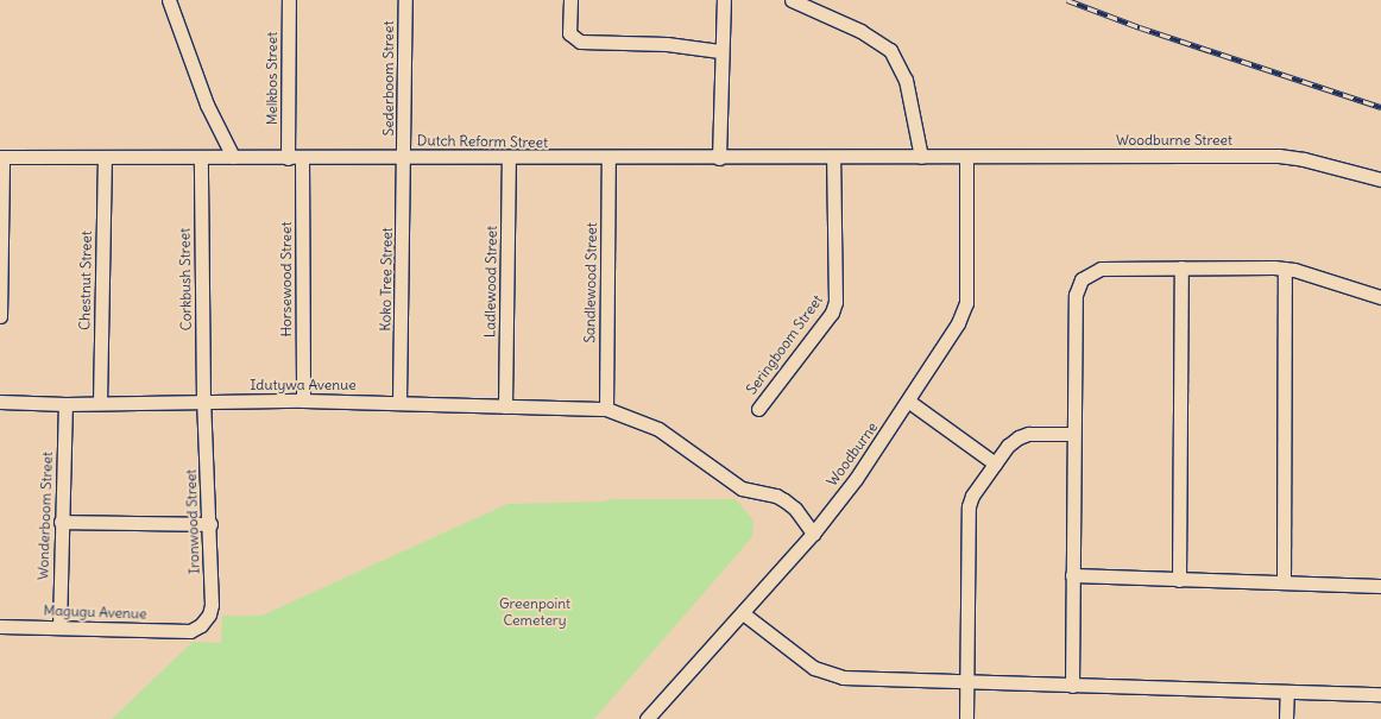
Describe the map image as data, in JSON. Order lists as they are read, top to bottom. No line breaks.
{"streets":{"street":["Melkbos Street","Sederboom Street","Woodburne Street","Dutch Reform Street","Corkbush Street","Horsewood Street","Koko Tree Street","Chestnut Street","Ladlewood Street","Sandlewood Street","Seringboom Street","Idutywa Avenue","Woodburne","Wonderboom Street","Ironwood Street","Magugu Avenue"]},"crossings":[["Melkbos Street","Dutch Reform Street"],["Sederboom Street","Dutch Reform Street"],["Sederboom Street","Koko Tree Street"],["Woodburne Street","Dutch Reform Street"],["Woodburne Street","Woodburne"],["Dutch Reform Street","Corkbush Street"],["Dutch Reform Street","Horsewood Street"],["Dutch Reform Street","Koko Tree Street"],["Dutch Reform Street","Chestnut Street"],["Dutch Reform Street","Ladlewood Street"],["Dutch Reform Street","Sandlewood Street"],["Dutch Reform Street","Seringboom Street"],["Dutch Reform Street","Woodburne"],["Corkbush Street","Idutywa Avenue"],["Corkbush Street","Ironwood Street"],["Horsewood Street","Idutywa Avenue"],["Koko Tree Street","Idutywa Avenue"],["Chestnut Street","Idutywa Avenue"],["Ladlewood Street","Idutywa Avenue"],["Sandlewood Street","Idutywa Avenue"],["Idutywa Avenue","Woodburne"],["Idutywa Avenue","Wonderboom Street"],["Idutywa Avenue","Ironwood Street"],["Wonderboom Street","Magugu Avenue"],["Ironwood Street","Magugu Avenue"]],"parks":["Greenpoint Cemetery"]}
